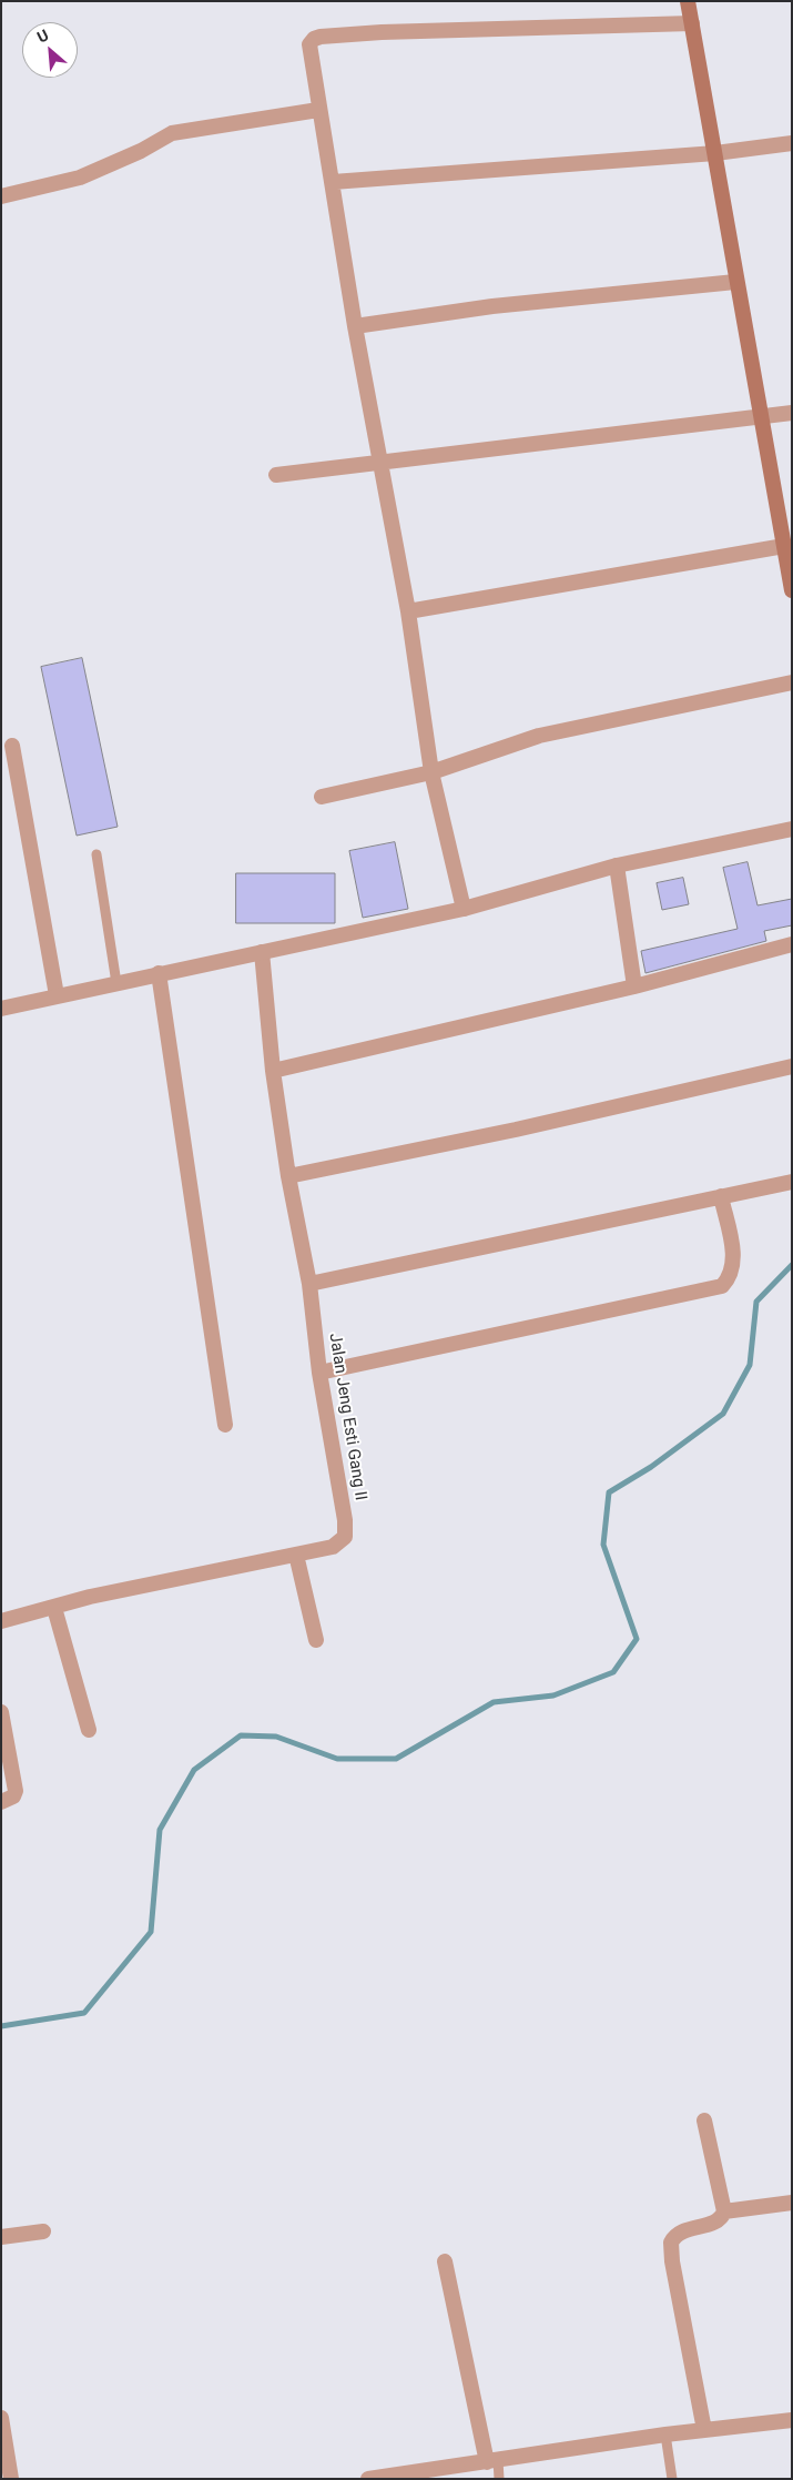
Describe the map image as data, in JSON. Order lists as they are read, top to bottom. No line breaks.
{"streets":{"street":["Jalan Jeng Esti Gang II"]},"north":"top left"}
